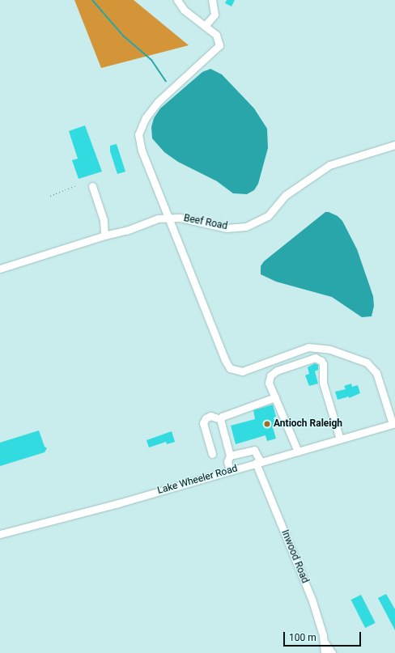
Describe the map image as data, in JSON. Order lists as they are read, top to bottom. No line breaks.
{"streets":{"street":["Beef Road","Lake Wheeler Road","Inwood Road"]},"crossings":[["Lake Wheeler Road","Inwood Road"]],"places":["Antioch Raleigh"],"scale_bar":"100 m"}
